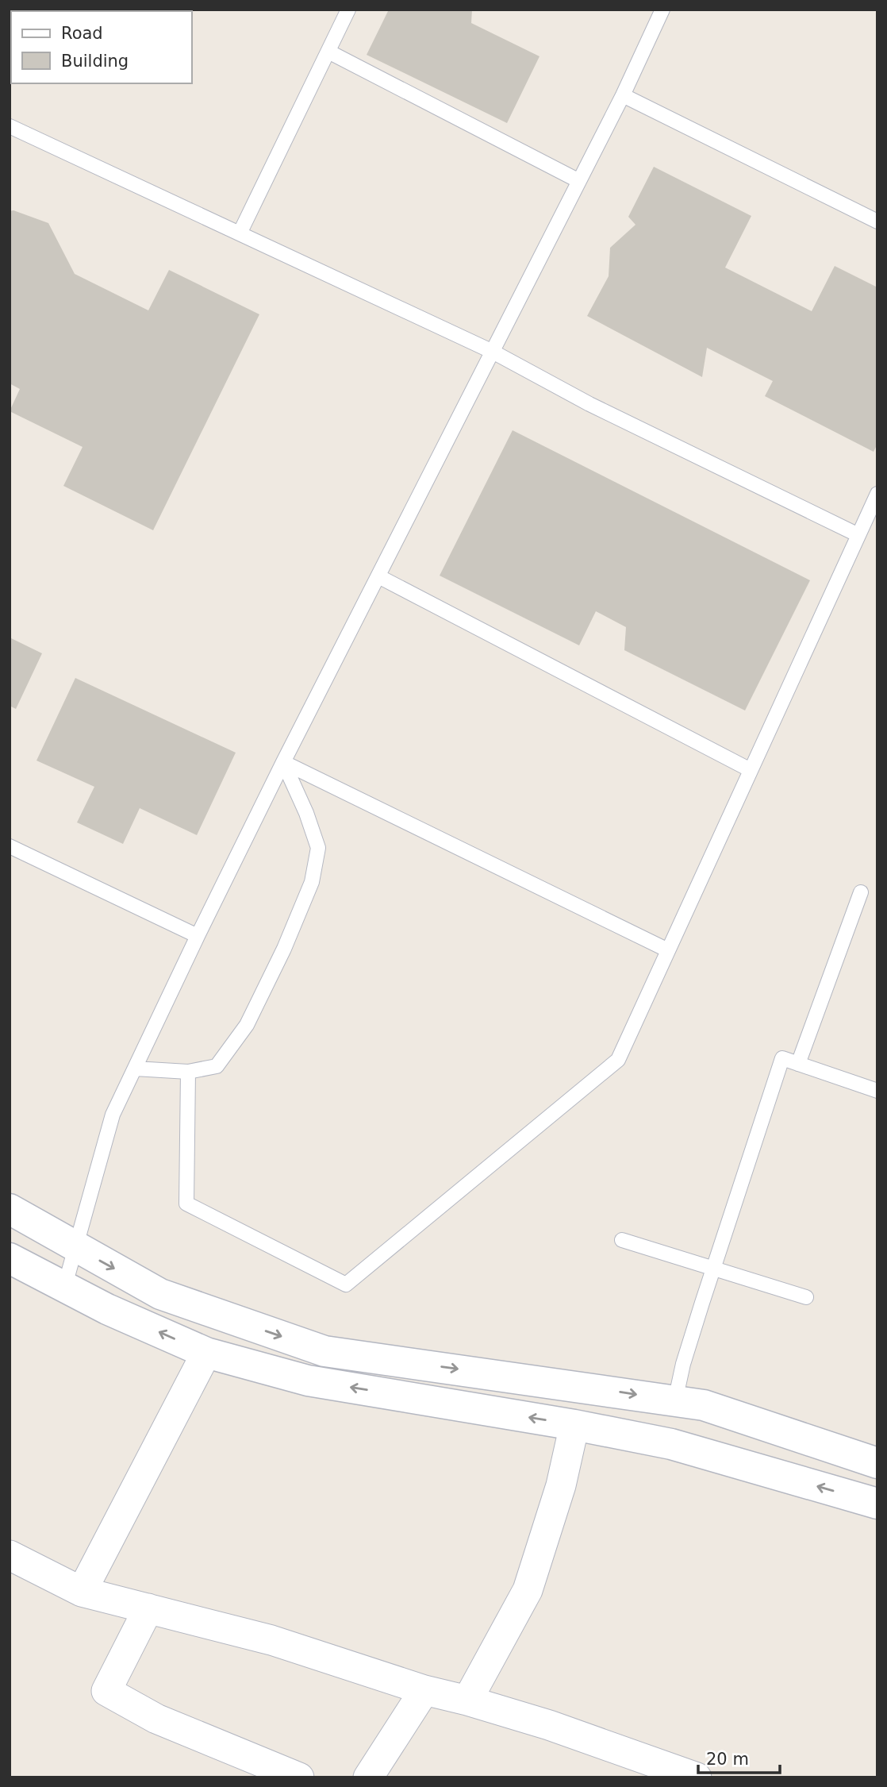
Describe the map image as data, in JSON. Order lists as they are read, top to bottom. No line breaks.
{"legend":["Road","Building"],"scale_bar":"20 m"}
